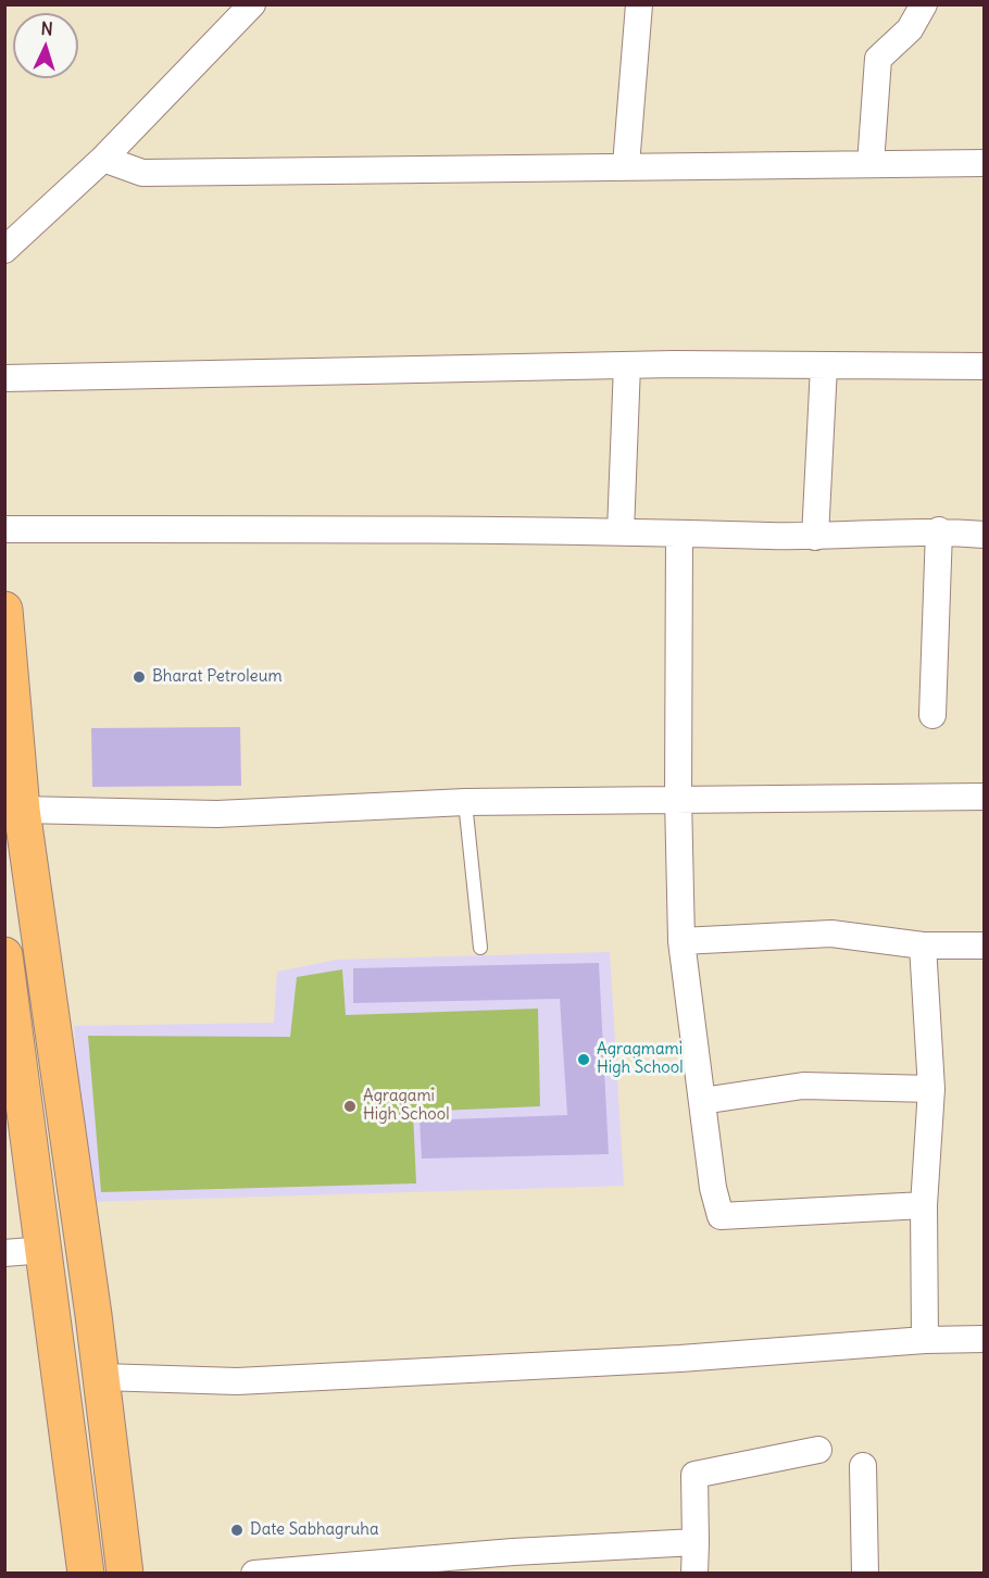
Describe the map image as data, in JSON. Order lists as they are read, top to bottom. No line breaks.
{"places":["Bharat Petroleum","Agragmami High School","Agragami High School","Date Sabhagruha"],"north":"top"}
